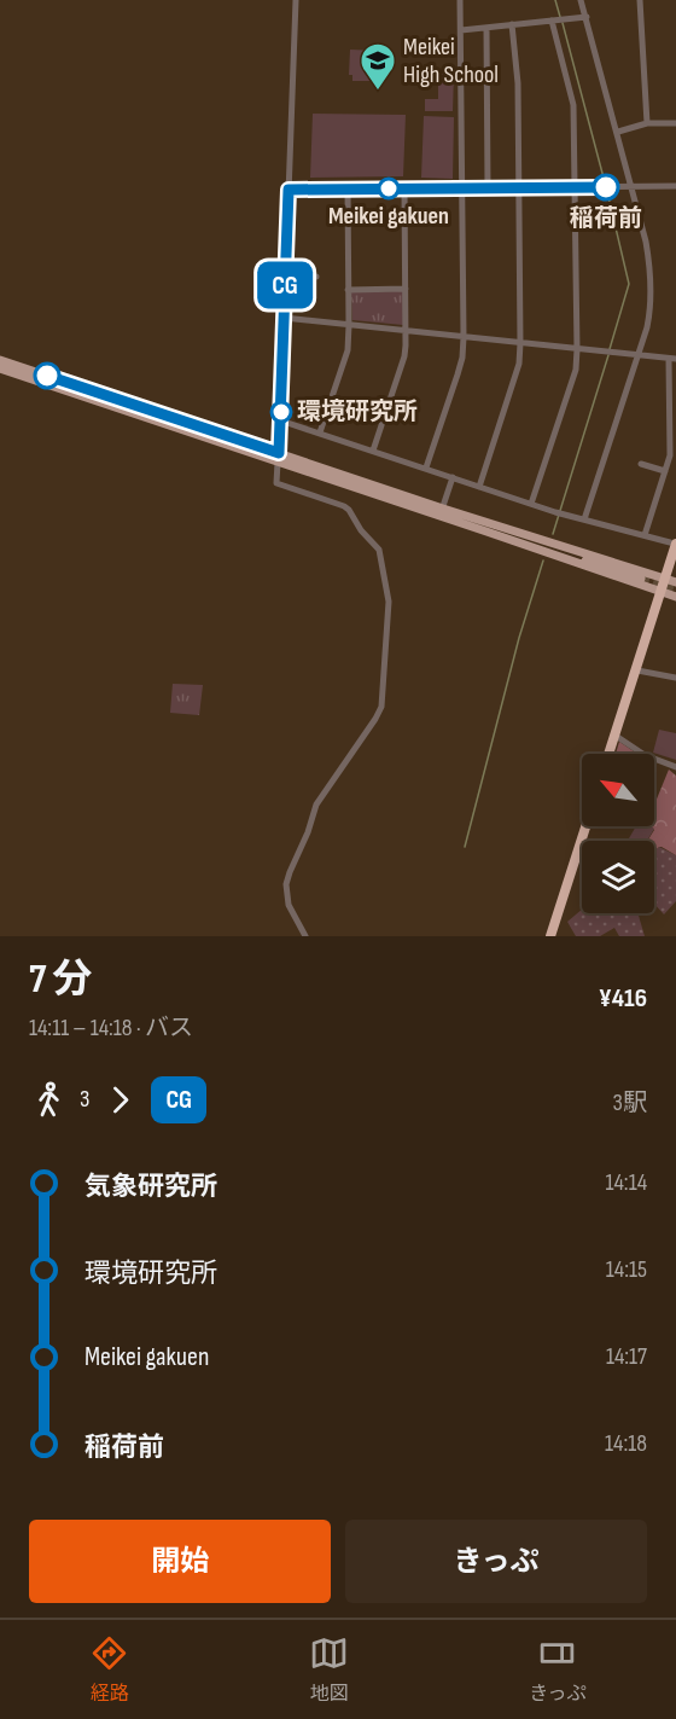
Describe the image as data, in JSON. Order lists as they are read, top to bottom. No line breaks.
{"places":{"school or university":["Meikei High School"],"other":["稲荷前","Meikei gakuen","環境研究所"]},"lines":["bus line CG"],"north":"top left","page":{"on_map":"CG","heading":["7 分","14:11 – 14:18 · バス","¥416"],"legs":["3","CG","3駅"],"list":[{"name":"気象研究所","value":"14:14"},{"name":"環境研究所","value":"14:15"},{"name":"Meikei gakuen","value":"14:17"},{"name":"稲荷前","value":"14:18"}],"buttons":["開始","きっぷ"],"tabs":["経路","地図","きっぷ"]}}
